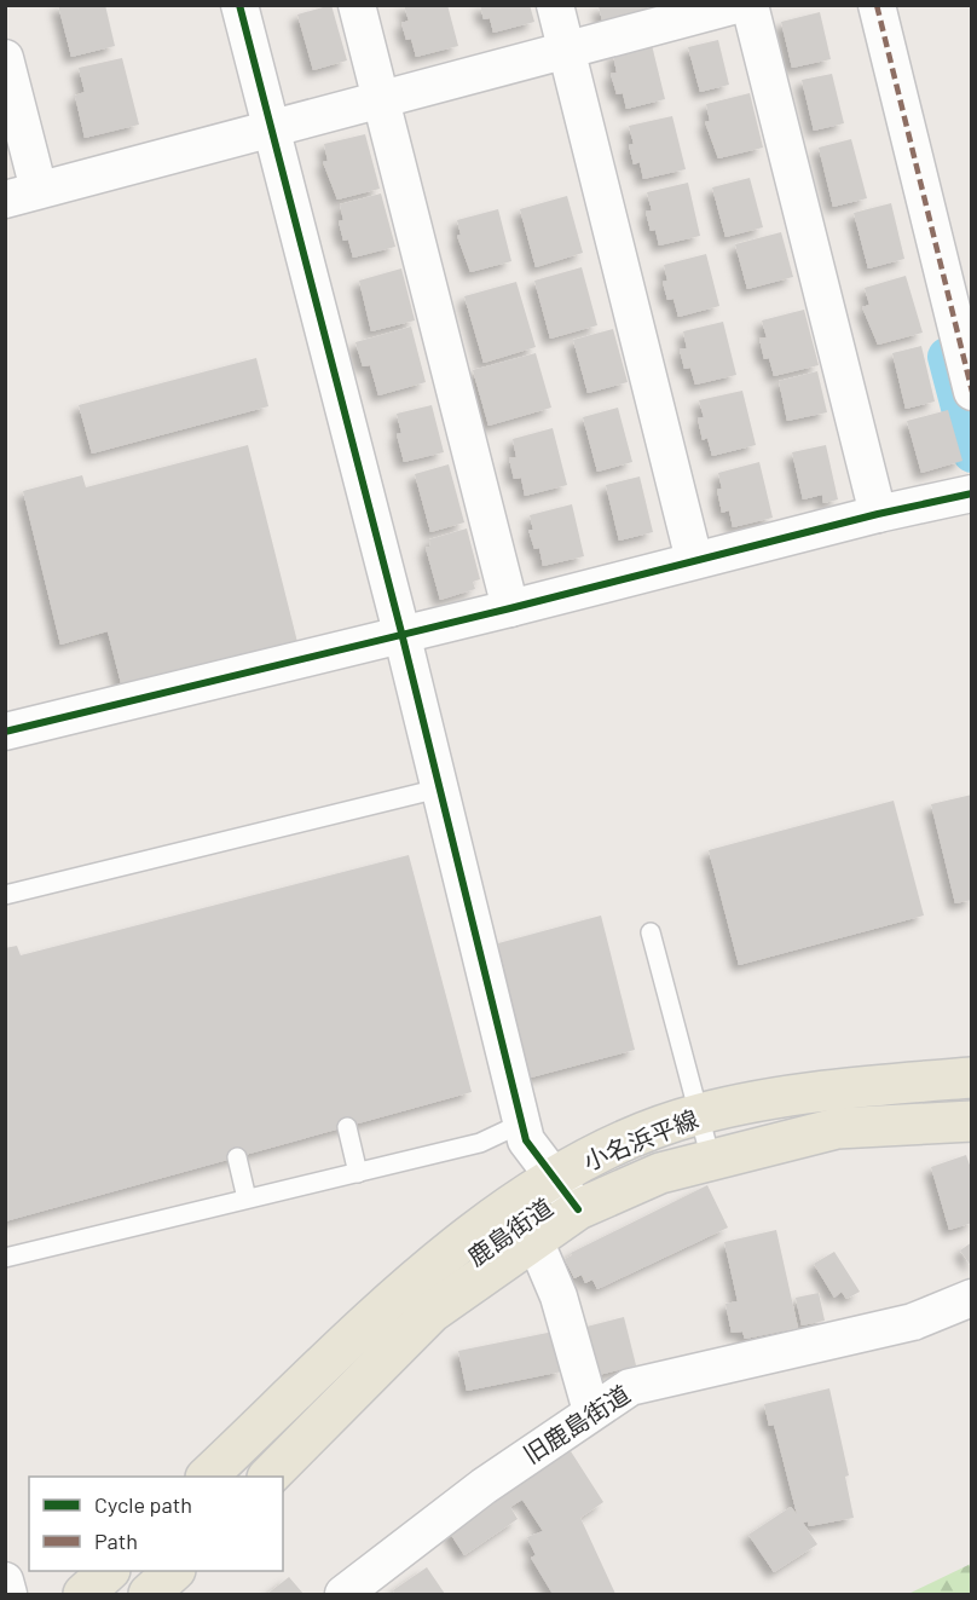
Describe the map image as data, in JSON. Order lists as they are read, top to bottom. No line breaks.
{"streets":{"main road":["小名浜平線","鹿島街道"],"street":["旧鹿島街道"]},"legend":["Cycle path","Path"]}
